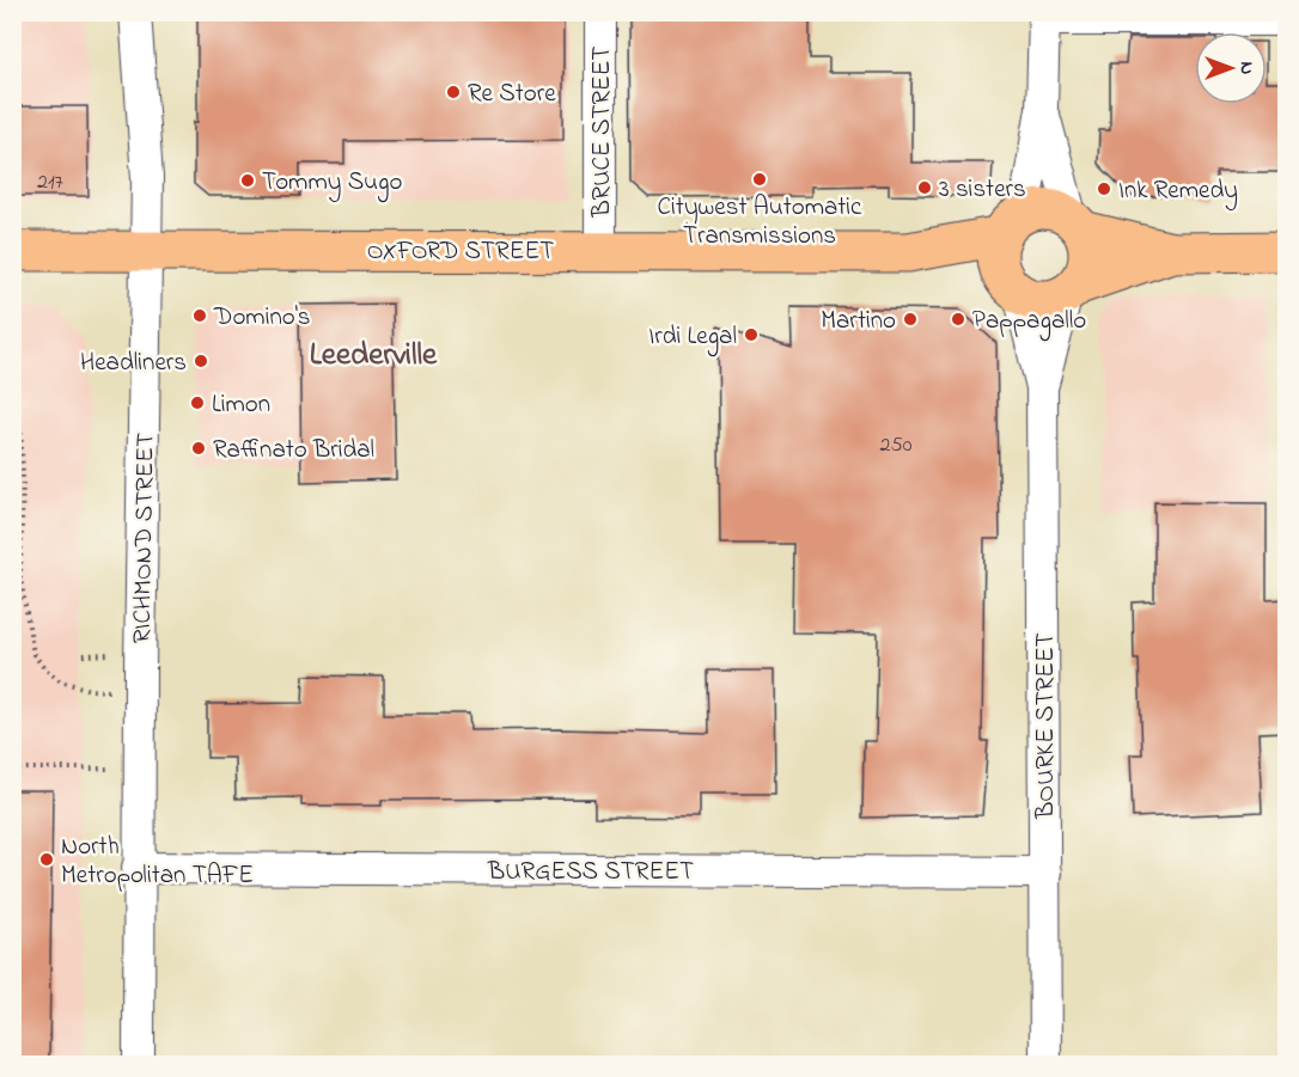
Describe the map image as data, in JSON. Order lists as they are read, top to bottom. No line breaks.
{"streets":{"main road":["OXFORD STREET"],"street":["BRUCE STREET","RICHMOND STREET","BOURKE STREET","BURGESS STREET"]},"crossings":[["BRUCE STREET","OXFORD STREET"],["OXFORD STREET","RICHMOND STREET"],["OXFORD STREET","BOURKE STREET"],["RICHMOND STREET","BURGESS STREET"],["BOURKE STREET","BURGESS STREET"]],"districts":["Leederville"],"places":["Re Store","Citywest Automatic Transmissions","Tommy Sugo","3 sisters","Ink Remedy","Domino's","Martino","Pappagallo","Irdi Legal","Headliners","Limon","Raffinato Bridal","North Metropolitan TAFE"],"house_numbers":["217","250"],"north":"right"}
